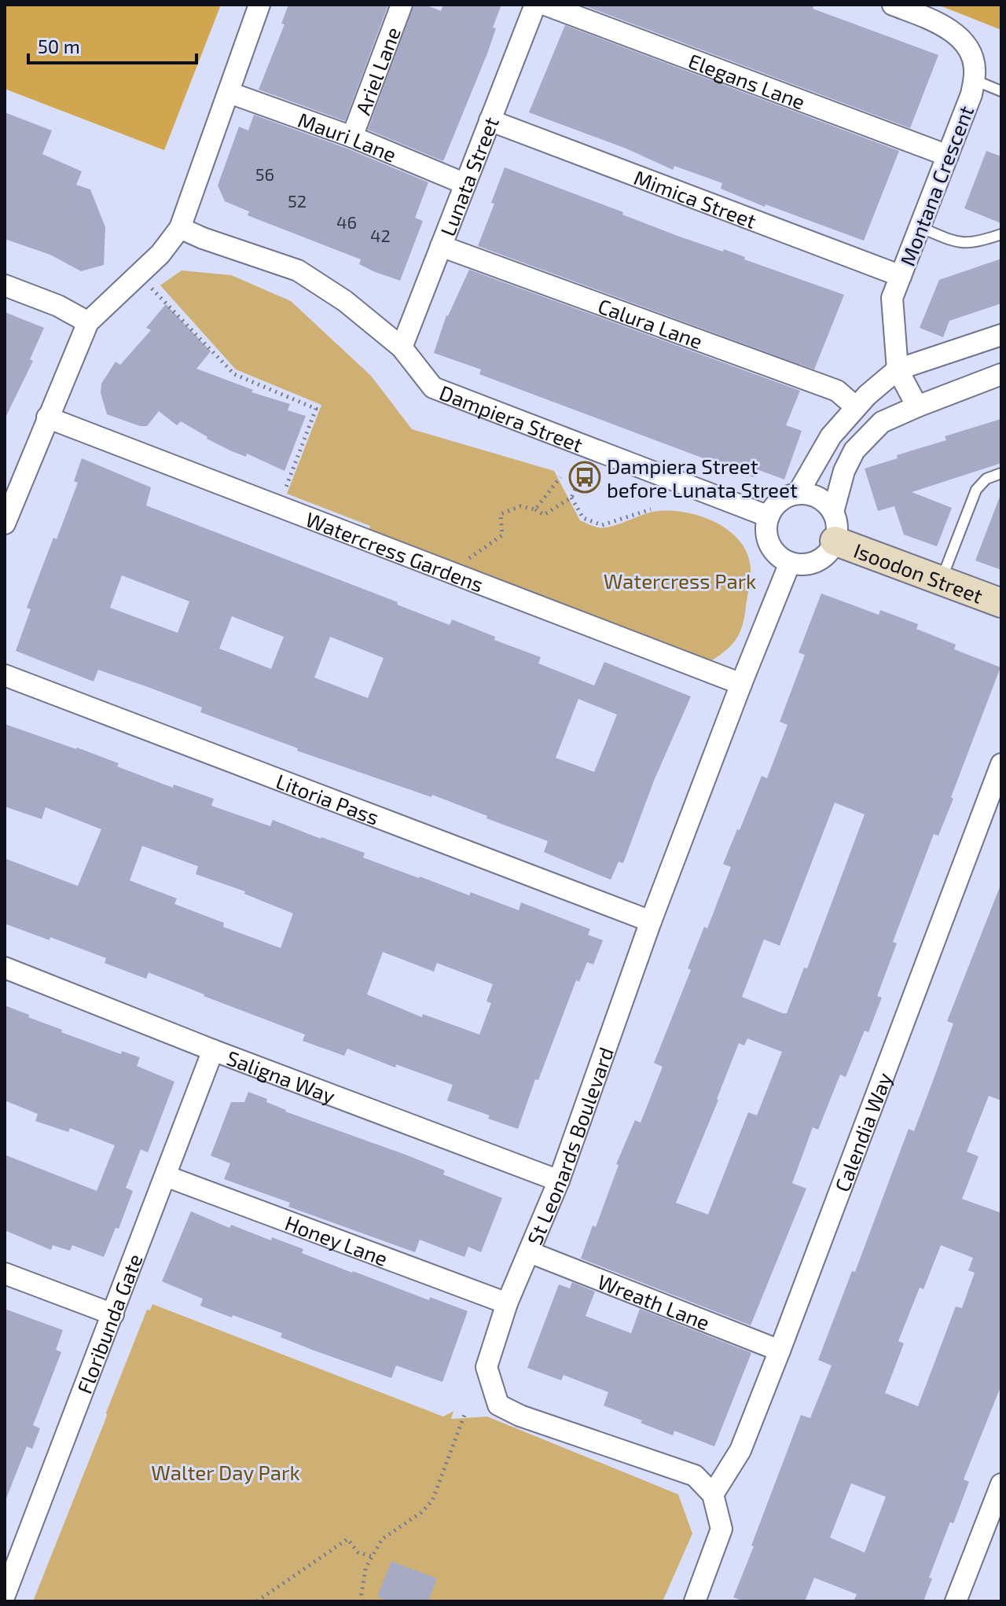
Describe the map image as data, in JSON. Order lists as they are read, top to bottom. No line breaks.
{"streets":{"street":["Ariel Lane","Elegans Lane","Mauri Lane","Lunata Street","Montana Crescent","Mimica Street","Calura Lane","Dampiera Street","Watercress Gardens","Isoodon Street","Litoria Pass","Saligna Way","Calendia Way","St Leonards Boulevard","Honey Lane","Wreath Lane","Floribunda Gate"]},"crossings":[["Ariel Lane","Mauri Lane"],["Elegans Lane","Montana Crescent"],["Mauri Lane","Lunata Street"],["Lunata Street","Mimica Street"],["Lunata Street","Calura Lane"],["Lunata Street","Dampiera Street"],["Montana Crescent","Mimica Street"],["Dampiera Street","Isoodon Street"],["Dampiera Street","St Leonards Boulevard"],["Watercress Gardens","St Leonards Boulevard"],["Isoodon Street","St Leonards Boulevard"],["Litoria Pass","St Leonards Boulevard"],["Saligna Way","St Leonards Boulevard"],["Saligna Way","Floribunda Gate"],["Calendia Way","St Leonards Boulevard"],["Calendia Way","Wreath Lane"],["St Leonards Boulevard","Honey Lane"],["St Leonards Boulevard","Wreath Lane"],["Honey Lane","Floribunda Gate"]],"parks":["Watercress Park","Walter Day Park"],"places":{"bus stop":["Dampiera Street before Lunata Street"]},"house_numbers":["56","52","46","42"],"scale_bar":"50 m"}
